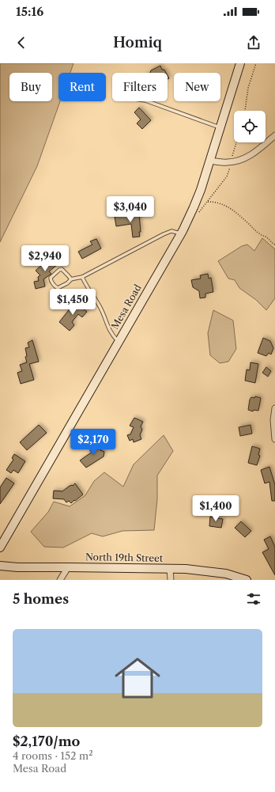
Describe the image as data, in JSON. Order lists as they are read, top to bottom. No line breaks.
{"streets":{"main road":["Mesa Road","North 19th Street"]},"page":{"status":"15:16","header":"Homiq","chip":["Buy","Rent","Filters","New"],"price":["$3,040","$2,940","$1,450","$2,170","$1,400"],"heading":"5 homes","list":[{"name":"$2,170/mo","note":"4 rooms · 152 m² · Mesa Road"}]}}
